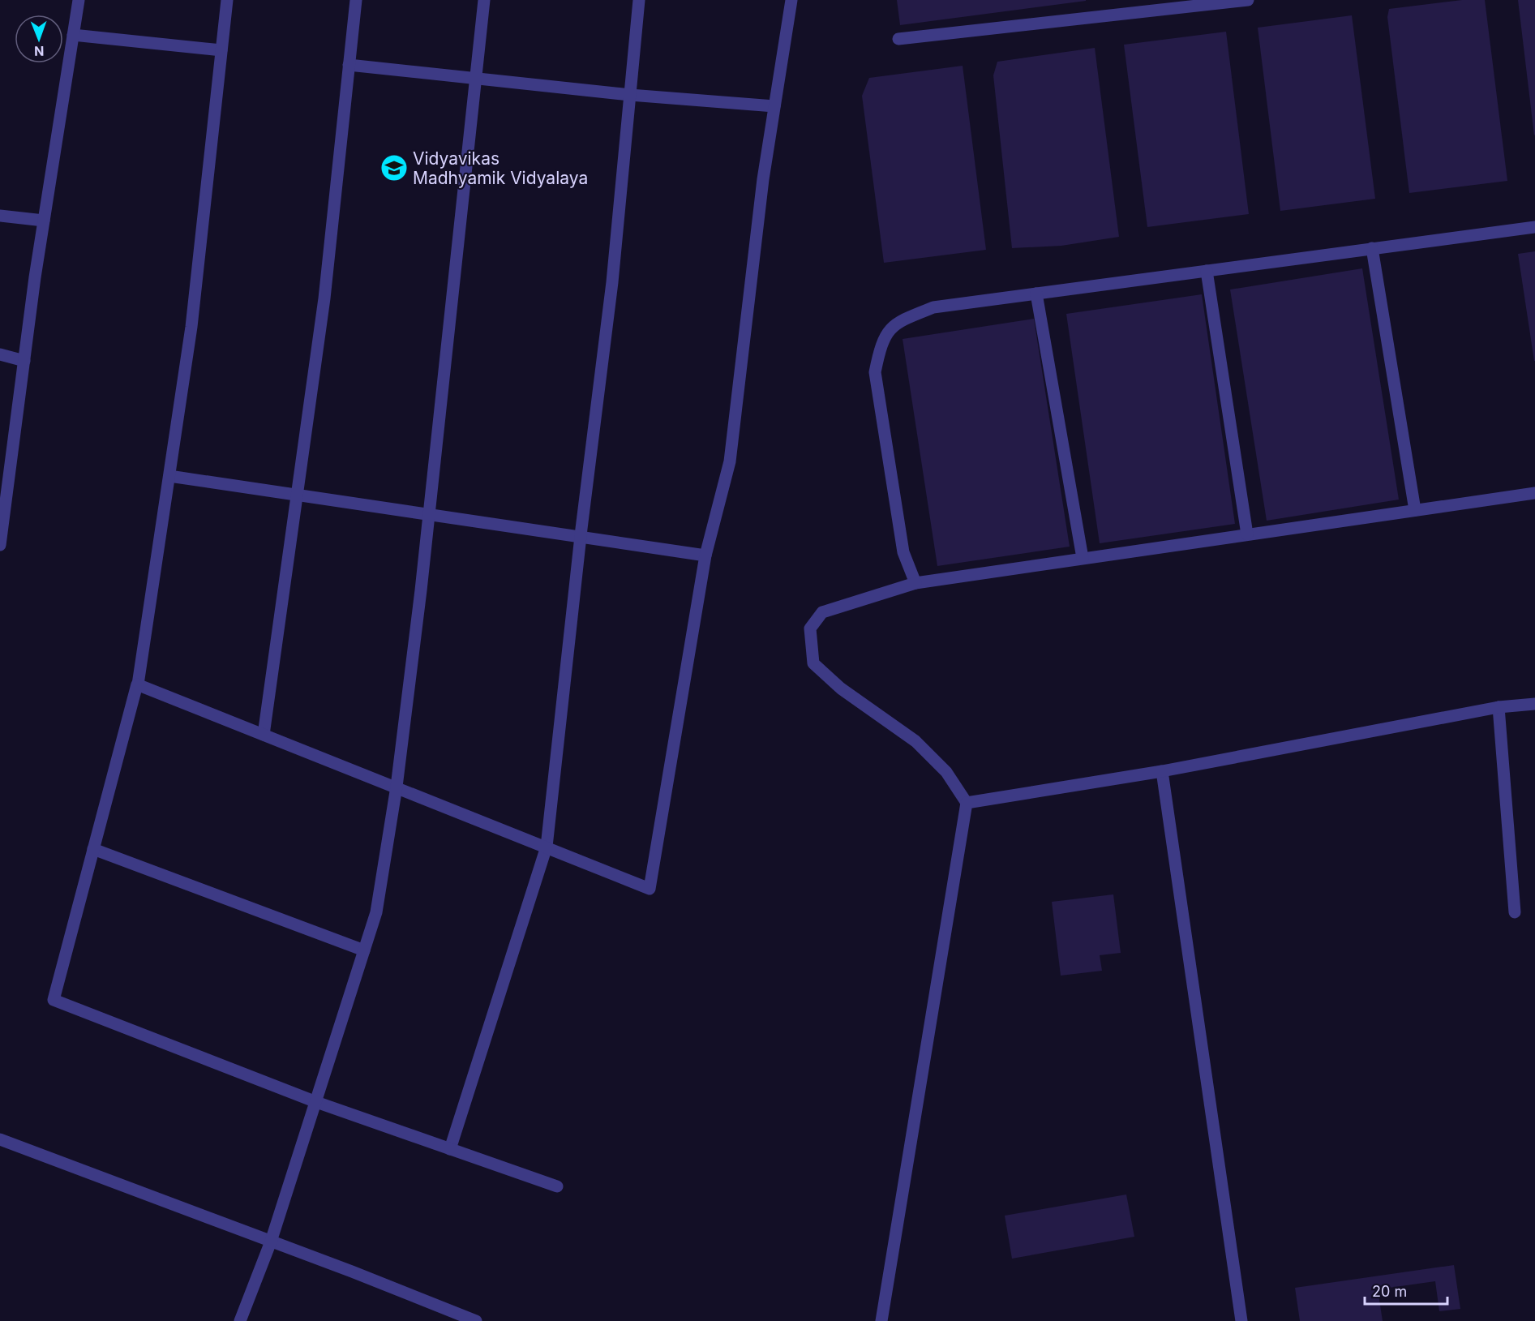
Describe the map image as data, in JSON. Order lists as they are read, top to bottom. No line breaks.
{"places":{"school or university":["Vidyavikas Madhyamik Vidyalaya"]},"scale_bar":"20 m","north":"bottom"}
